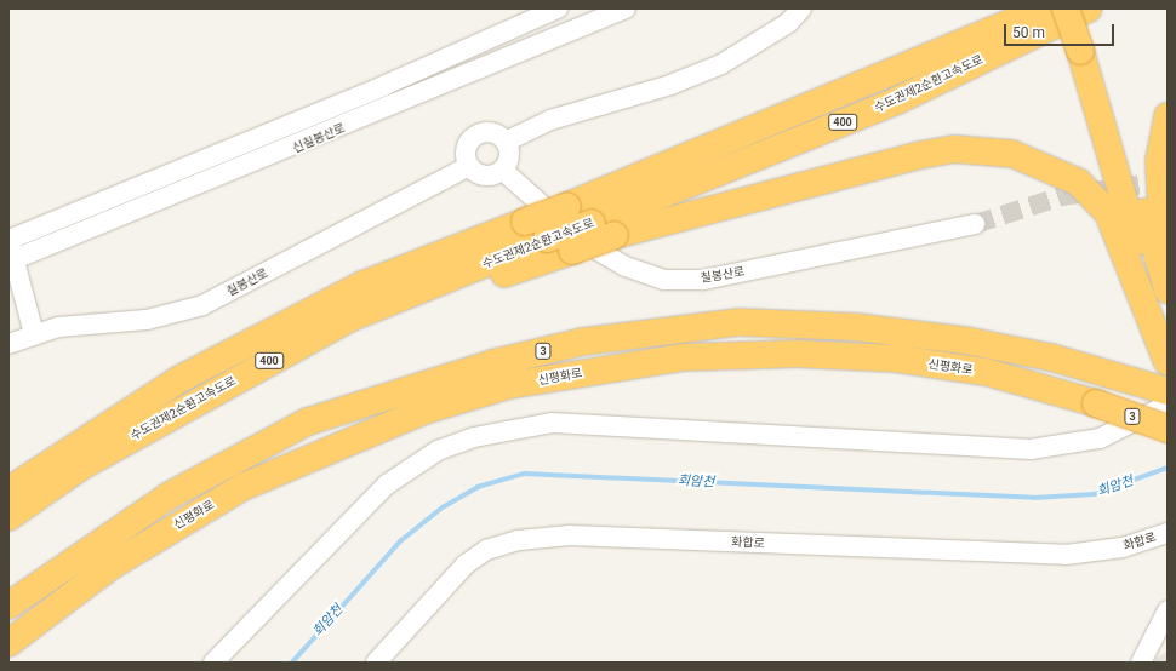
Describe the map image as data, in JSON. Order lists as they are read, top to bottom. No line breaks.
{"streets":{"highway":["수도권제2순환고속도로","400","3","신평화로"],"street":["신칠봉산로","칠봉산로","화합로"]},"water":["회암천"],"scale_bar":"50 m"}
